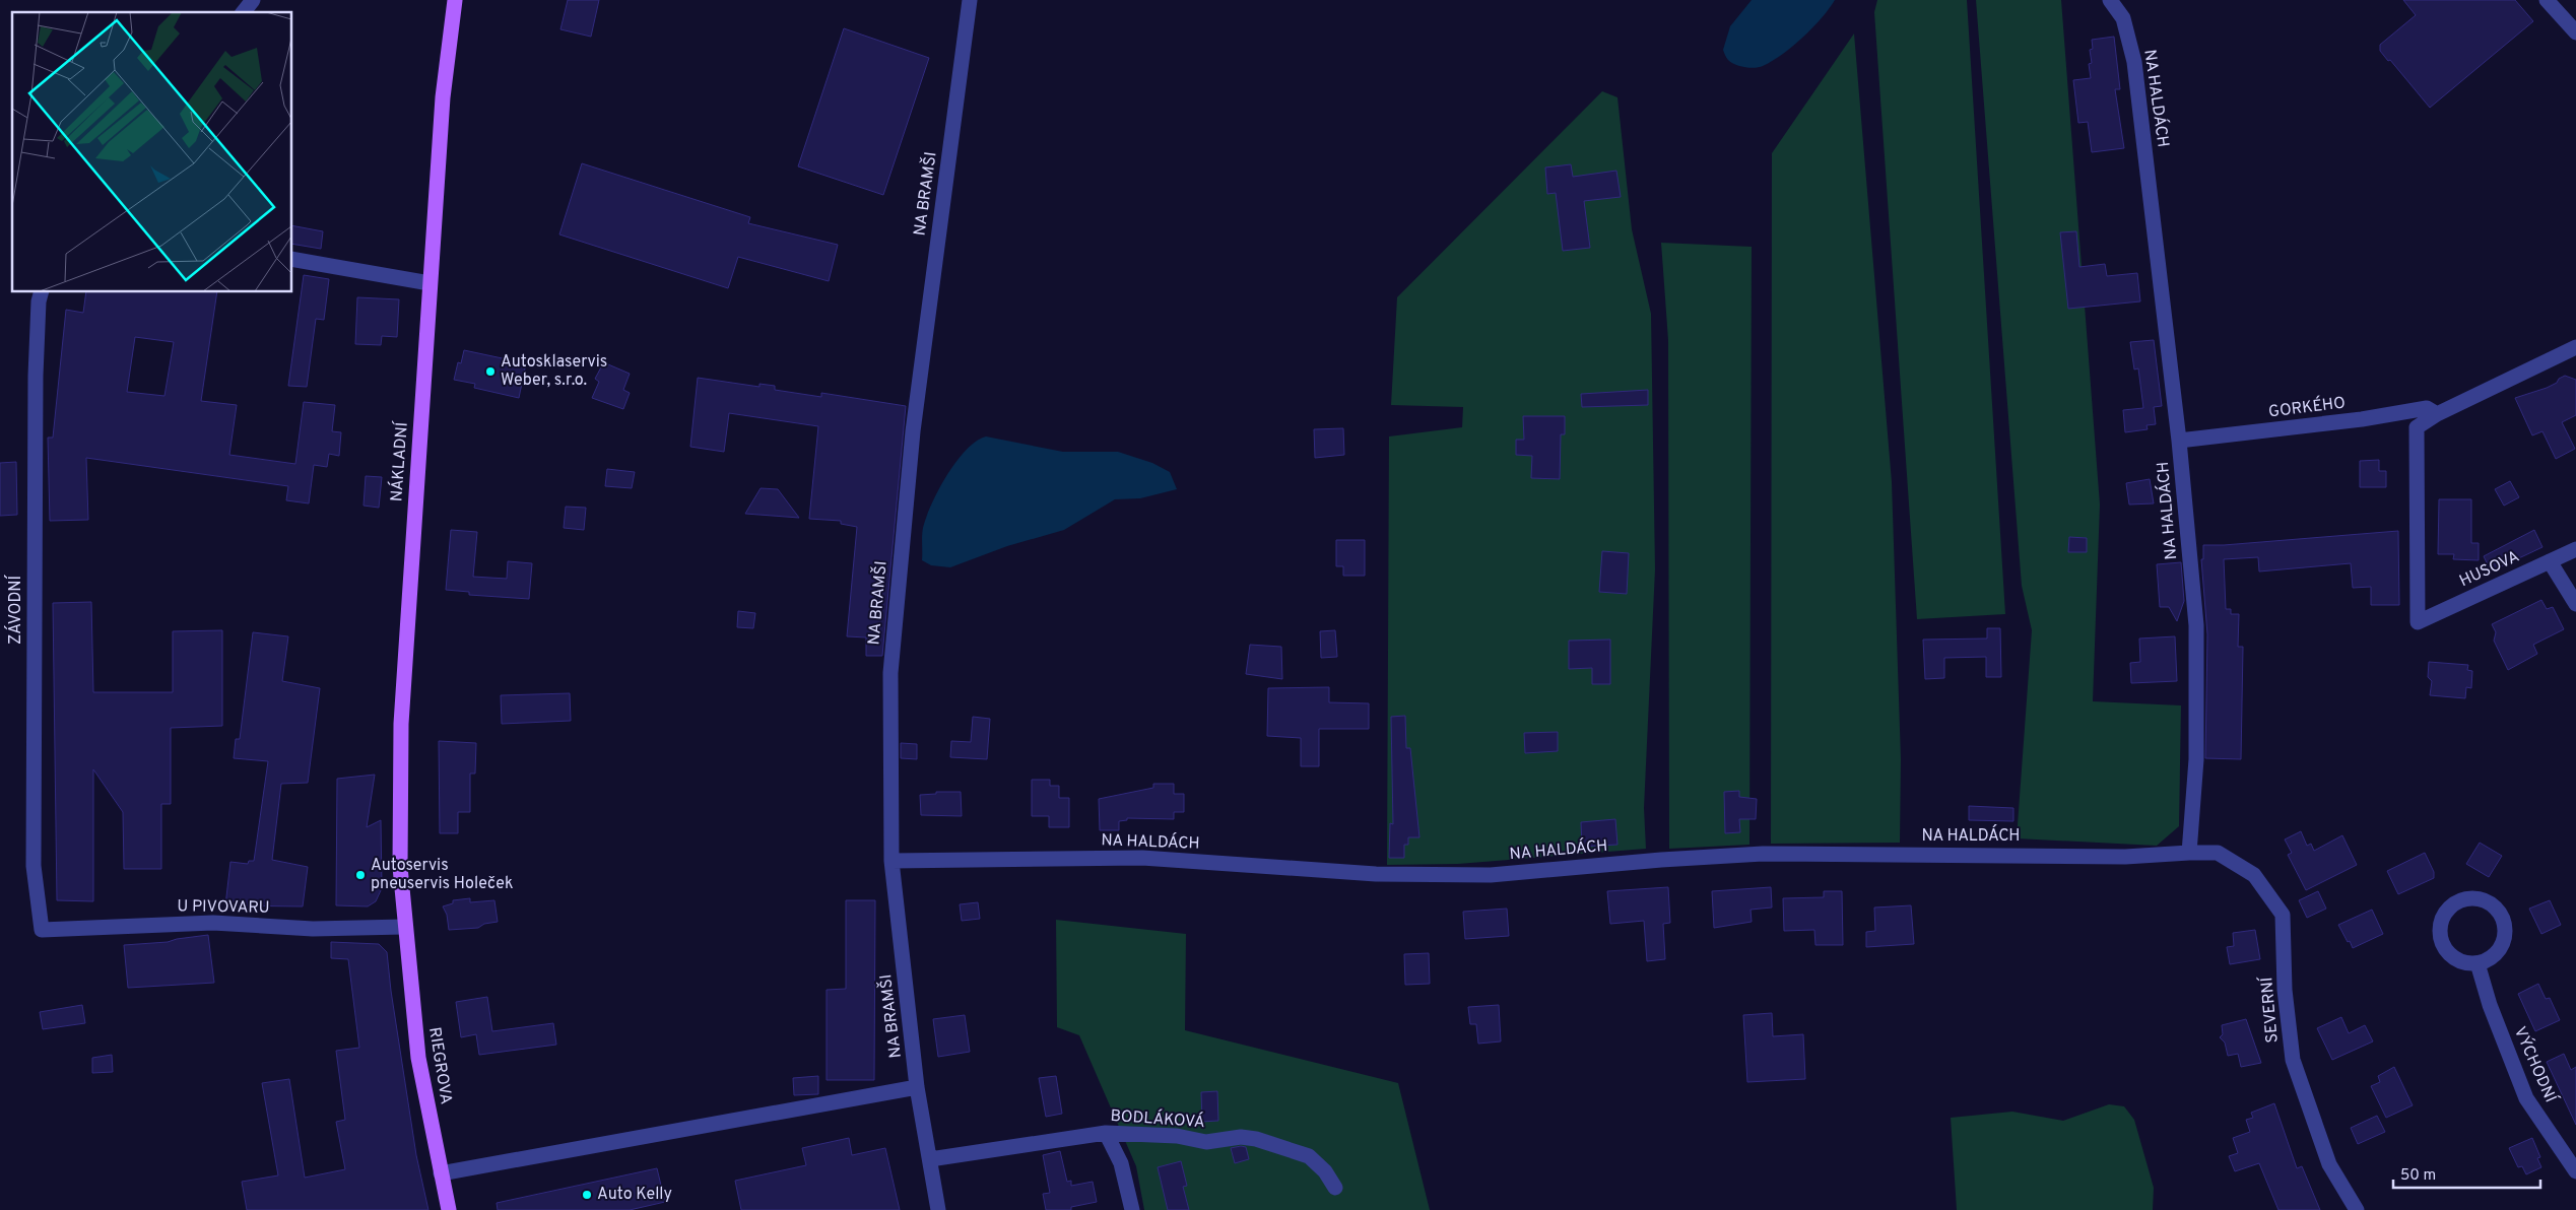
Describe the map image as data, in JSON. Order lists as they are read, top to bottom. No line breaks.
{"streets":{"main road":["NÁKLADNÍ","RIEGROVA"],"street":["NA HALDÁCH","NA BRAMŠI","GORKÉHO","HUSOVA","ZÁVODNÍ","U PIVOVARU","SEVERNÍ","VÝCHODNÍ","BODLÁKOVÁ"]},"crossings":[["NA HALDÁCH","NA BRAMŠI"],["NA HALDÁCH","GORKÉHO"],["NA HALDÁCH","SEVERNÍ"],["NA BRAMŠI","BODLÁKOVÁ"],["GORKÉHO","HUSOVA"],["NÁKLADNÍ","U PIVOVARU"],["NÁKLADNÍ","RIEGROVA"],["ZÁVODNÍ","U PIVOVARU"],["U PIVOVARU","RIEGROVA"]],"places":["Autosklaservis Weber, s.r.o.","Autoservis pneuservis Holeček","Auto Kelly"],"scale_bar":"50 m"}
